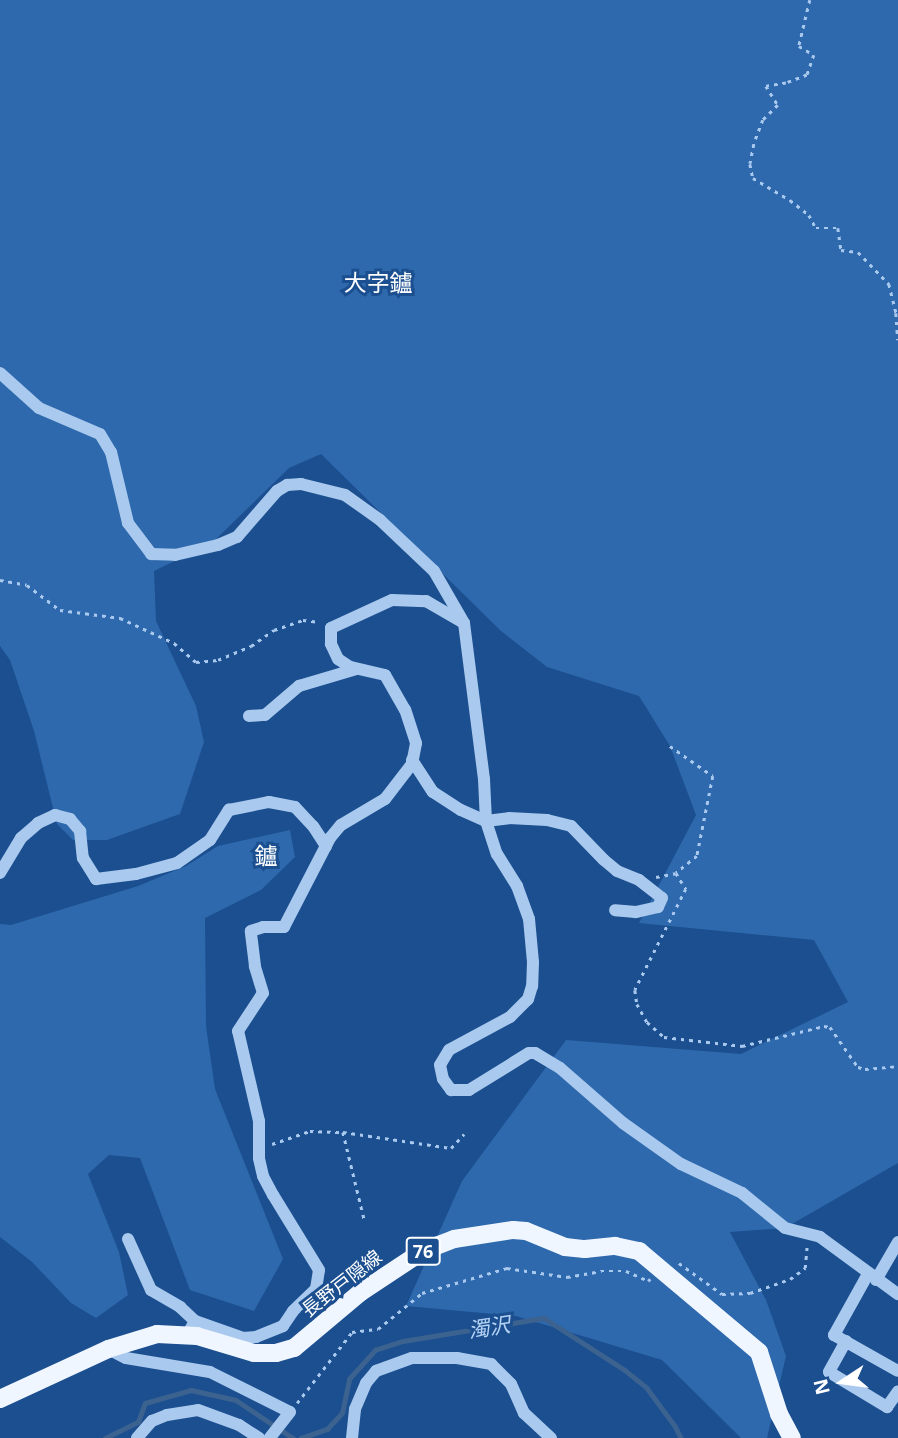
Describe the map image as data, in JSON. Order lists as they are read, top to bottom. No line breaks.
{"streets":{"main road":["76","長野戸隠線"]},"districts":["大字鑪","鑪"],"water":["濁沢"],"north":"left"}
